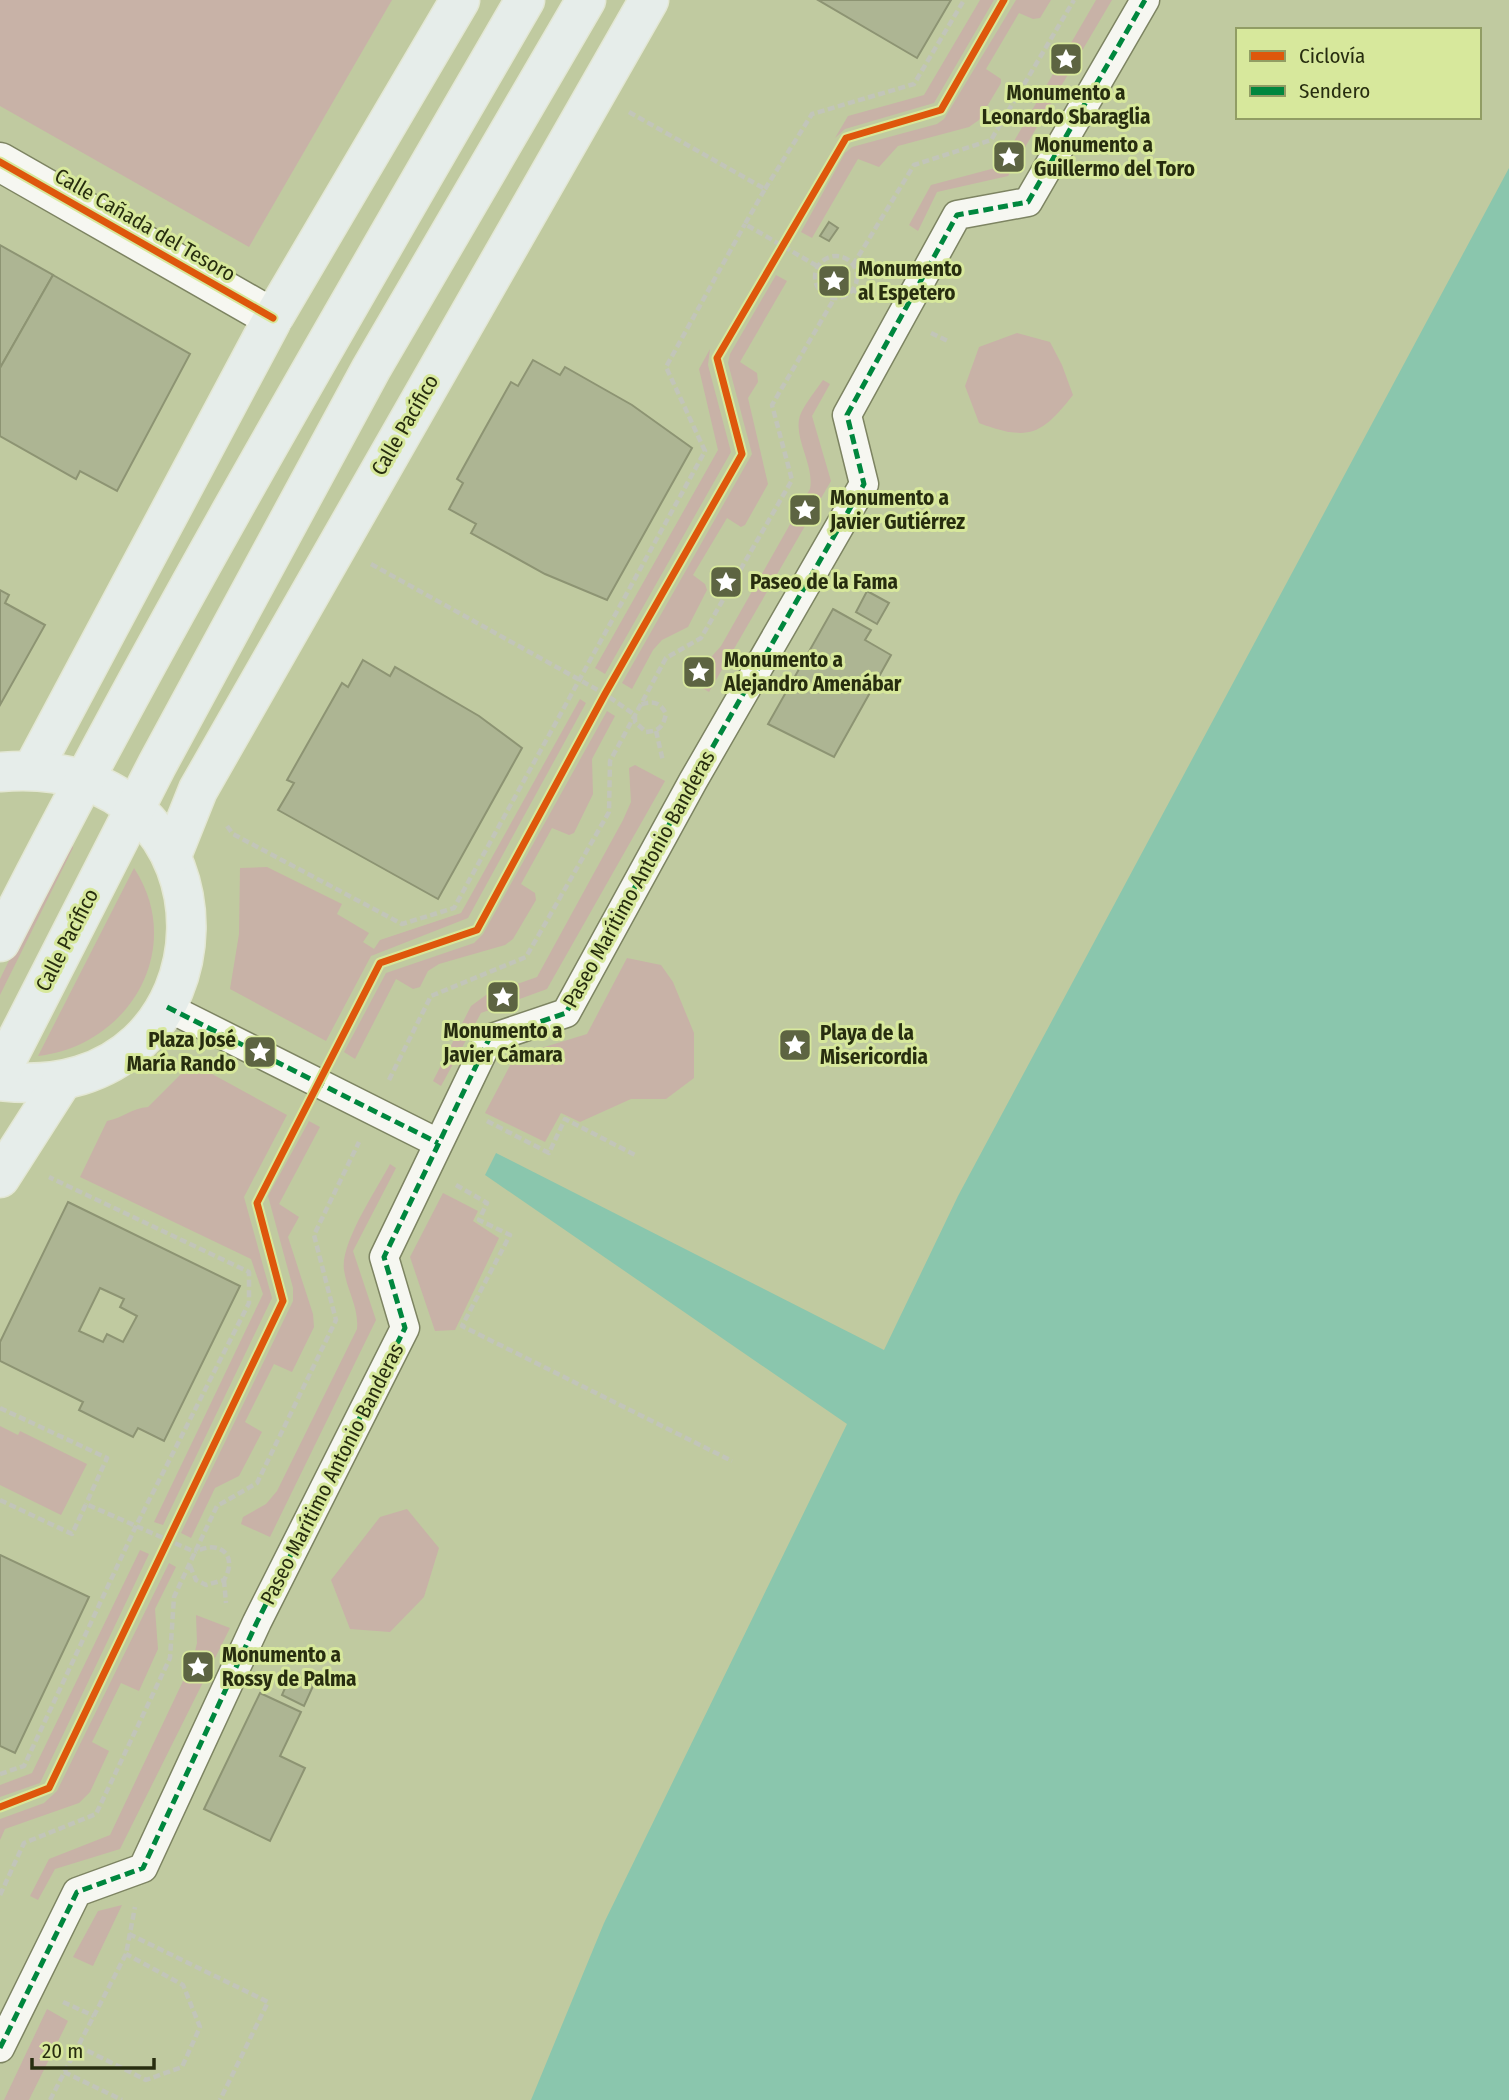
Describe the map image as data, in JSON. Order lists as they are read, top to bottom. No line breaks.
{"streets":{"main road":["Calle Pacífico"],"street":["Calle Cañada del Tesoro","Paseo Marítimo Antonio Banderas"]},"places":{"place":["Monumento a Leonardo Sbaraglia","Monumento a Guillermo del Toro","Monumento al Espetero","Monumento a Javier Gutiérrez","Paseo de la Fama","Monumento a Alejandro Amenábar","Monumento a Javier Cámara","Playa de la Misericordia","Plaza José María Rando","Monumento a Rossy de Palma"]},"legend":["Ciclovía","Sendero"],"scale_bar":"20 m"}
